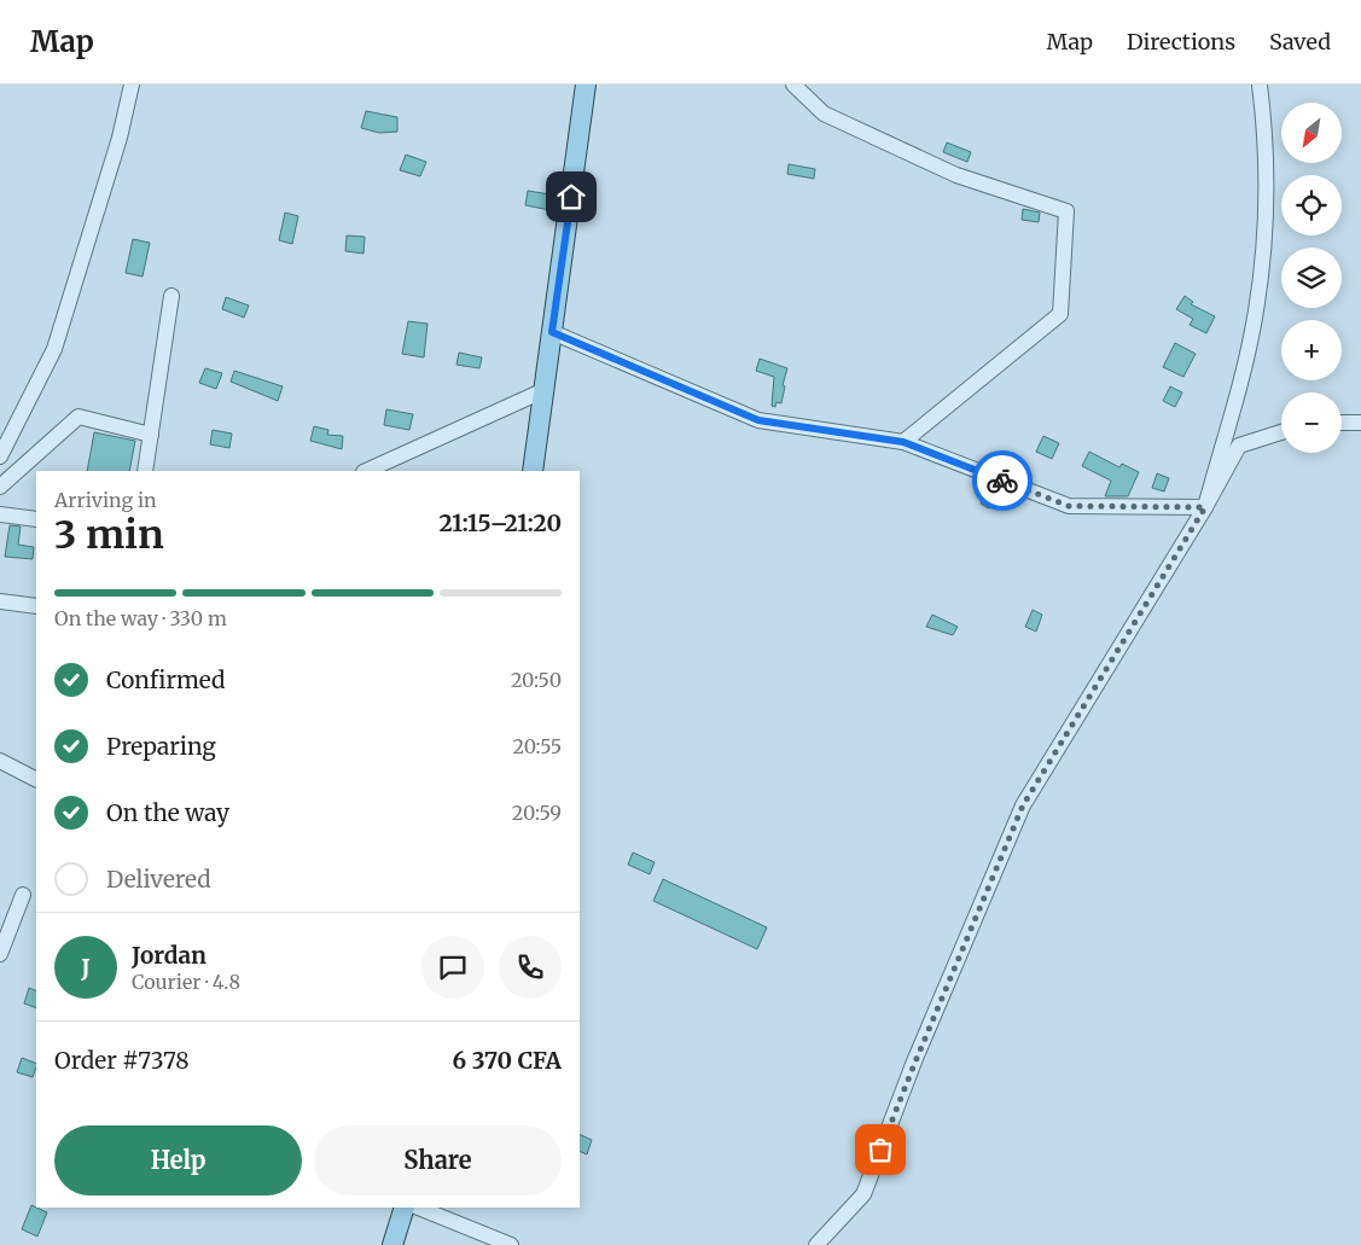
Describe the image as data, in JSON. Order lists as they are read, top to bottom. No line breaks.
{"north":"bottom left","page":{"header":"Map","nav":["Map","Directions","Saved"],"map_buttons":["+","−"],"heading":["3 min","Arriving in","21:15–21:20"],"panel":["Jordan","Courier · 4.8","Order #7378","6 370 CFA"],"bar":"On the way · 330 m","list":[["Confirmed","20:50"],["Preparing","20:55"],["On the way","20:59"],"Delivered"],"round":"J","buttons":["Help","Share"]}}
